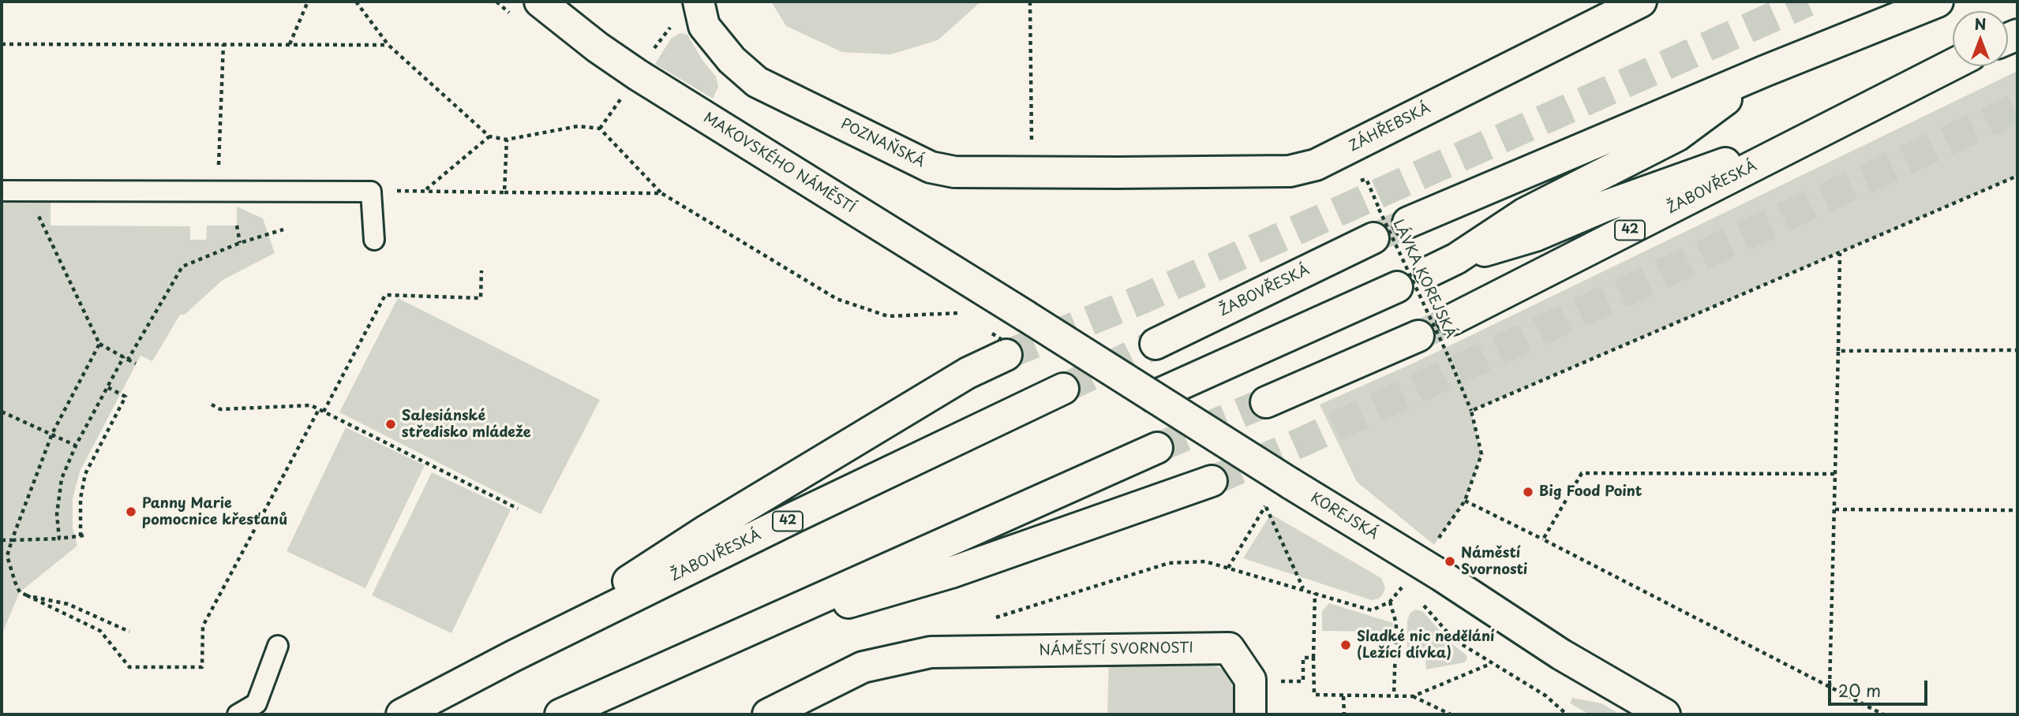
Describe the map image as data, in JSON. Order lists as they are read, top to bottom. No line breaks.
{"streets":{"main road":["ZÁHŘEBSKÁ","POZNAŇSKÁ","MAKOVSKÉHO NÁMĚSTÍ","ŽABOVŘESKÁ","42","KOREJSKÁ","NÁMĚSTÍ SVORNOSTI"],"path":["LÁVKA KOREJSKÁ"]},"crossings":[["ZÁHŘEBSKÁ","POZNAŇSKÁ"],["MAKOVSKÉHO NÁMĚSTÍ","KOREJSKÁ"],["ŽABOVŘESKÁ","42"]],"places":["Salesiánské středisko mládeže","Big Food Point","Panny Marie pomocnice křesťanů","Náměstí Svornosti","Sladké nic nedělání (Ležící dívka)"],"scale_bar":"20 m","north":"top"}
